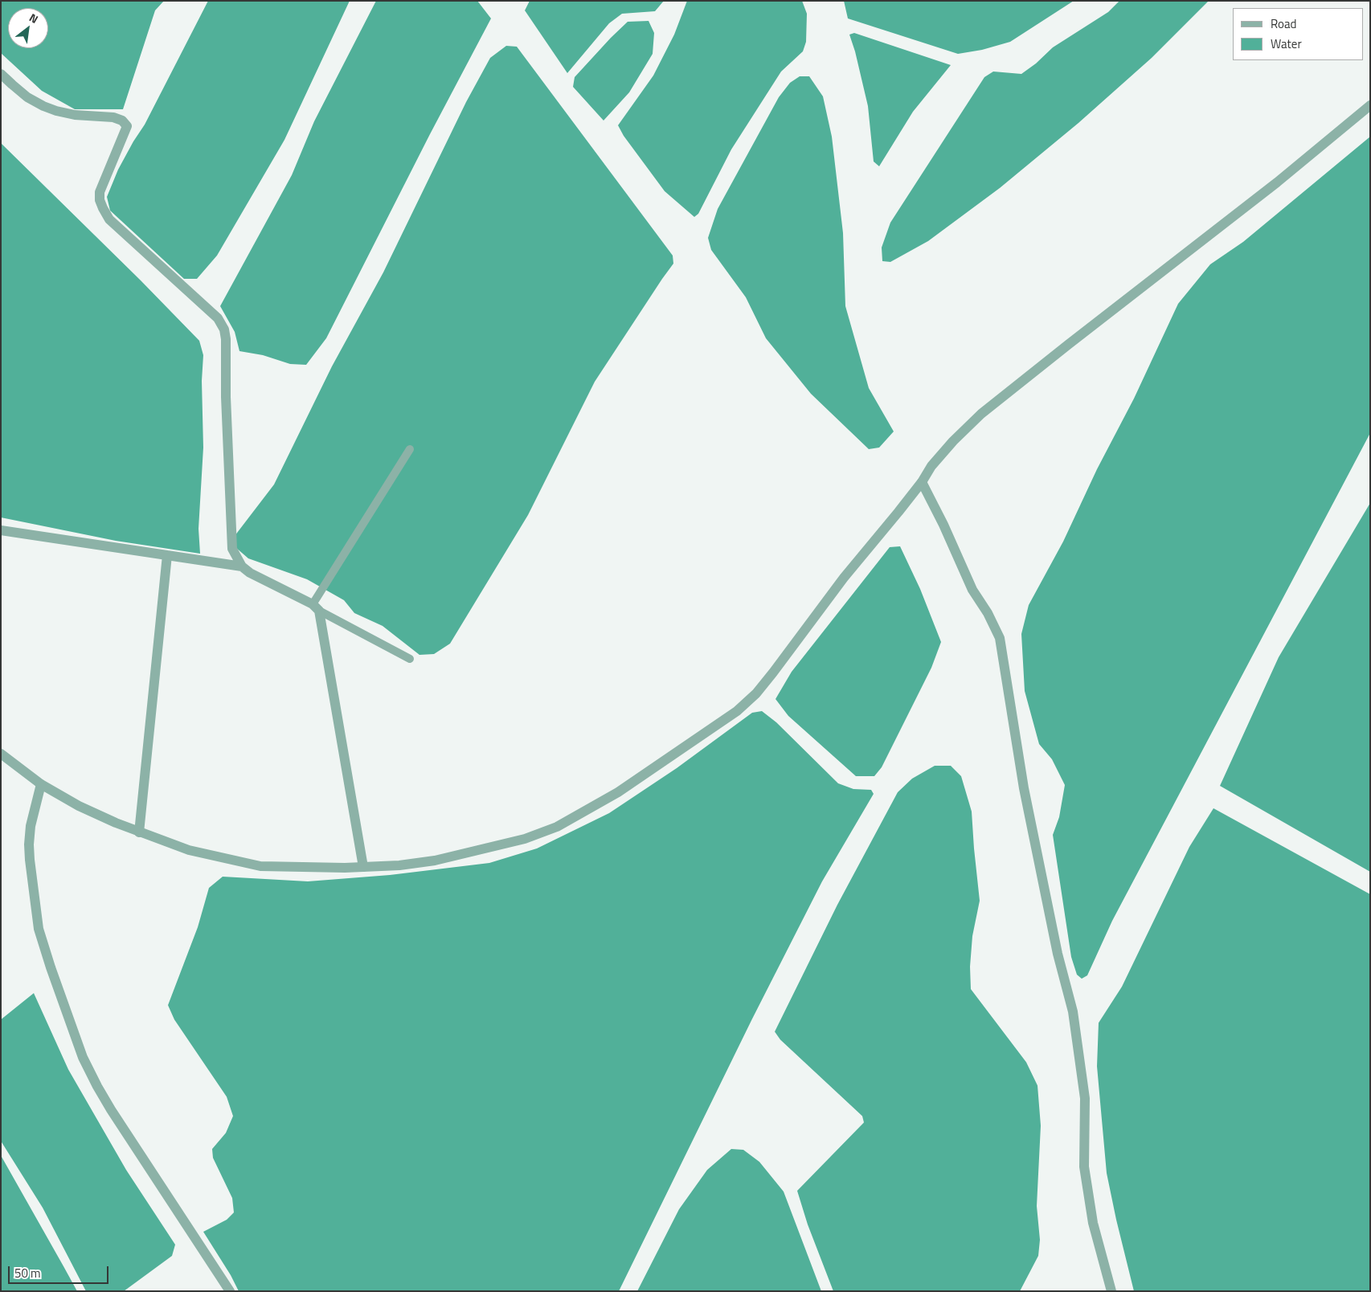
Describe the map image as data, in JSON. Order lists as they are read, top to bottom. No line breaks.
{"legend":["Road","Water"],"scale_bar":"50 m","north":"top right"}
